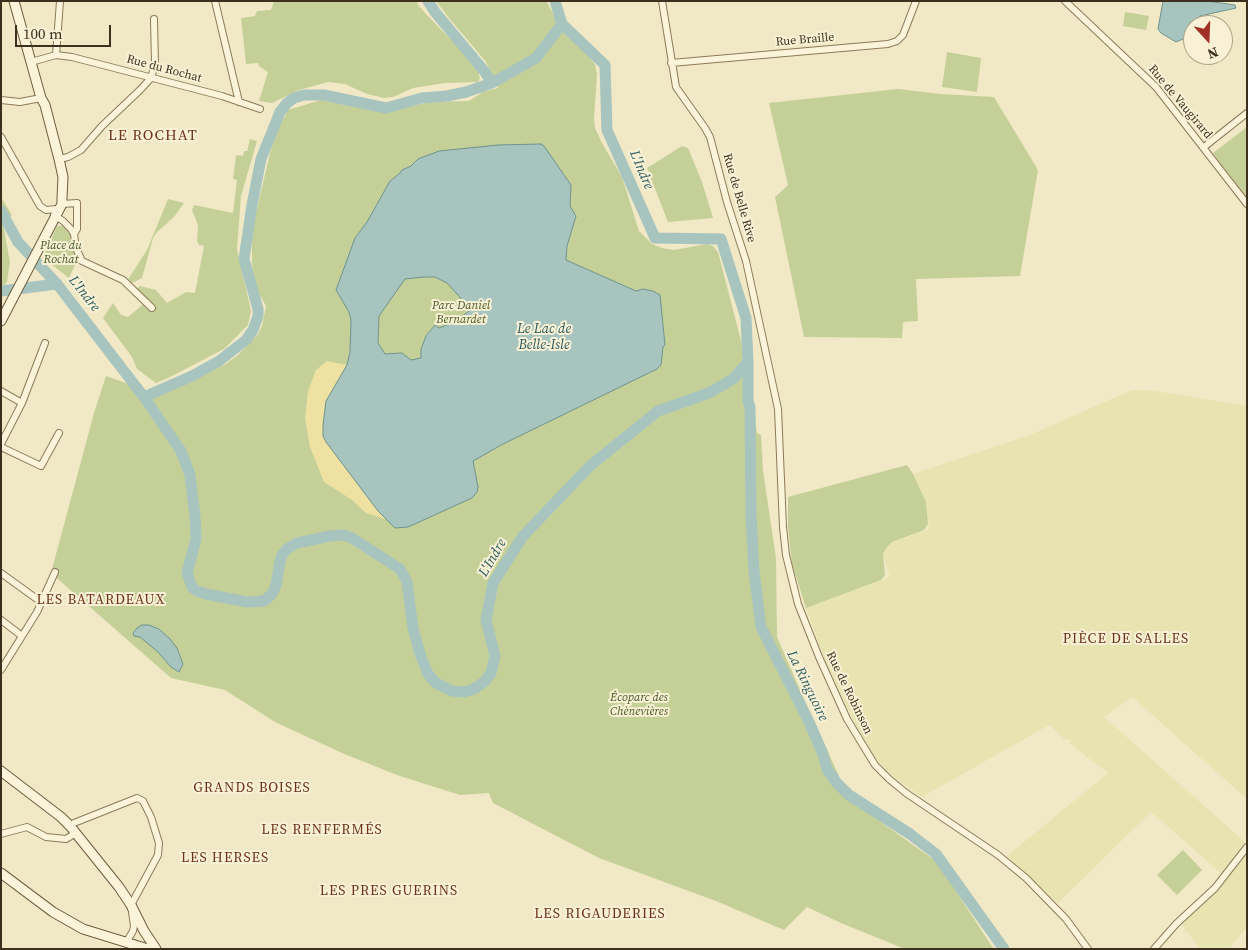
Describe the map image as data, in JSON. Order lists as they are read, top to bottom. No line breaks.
{"streets":{"street":["Rue Braille","Rue du Rochat","Rue de Vaugirard","Rue de Belle Rive","Rue de Robinson"]},"crossings":[["Rue Braille","Rue de Belle Rive"],["Rue de Belle Rive","Rue de Robinson"]],"districts":["LE ROCHAT","LES BATARDEAUX","PIÈCE DE SALLES","GRANDS BOISES","LES RENFERMÉS","LES HERSES","LES PRES GUERINS","LES RIGAUDERIES"],"water":["L'Indre","Le Lac de Belle-Isle","La Ringuoire"],"parks":["Place du Rochat","Parc Daniel Bernardet","Écoparc des Chènevières"],"scale_bar":"100 m","north":"bottom"}
